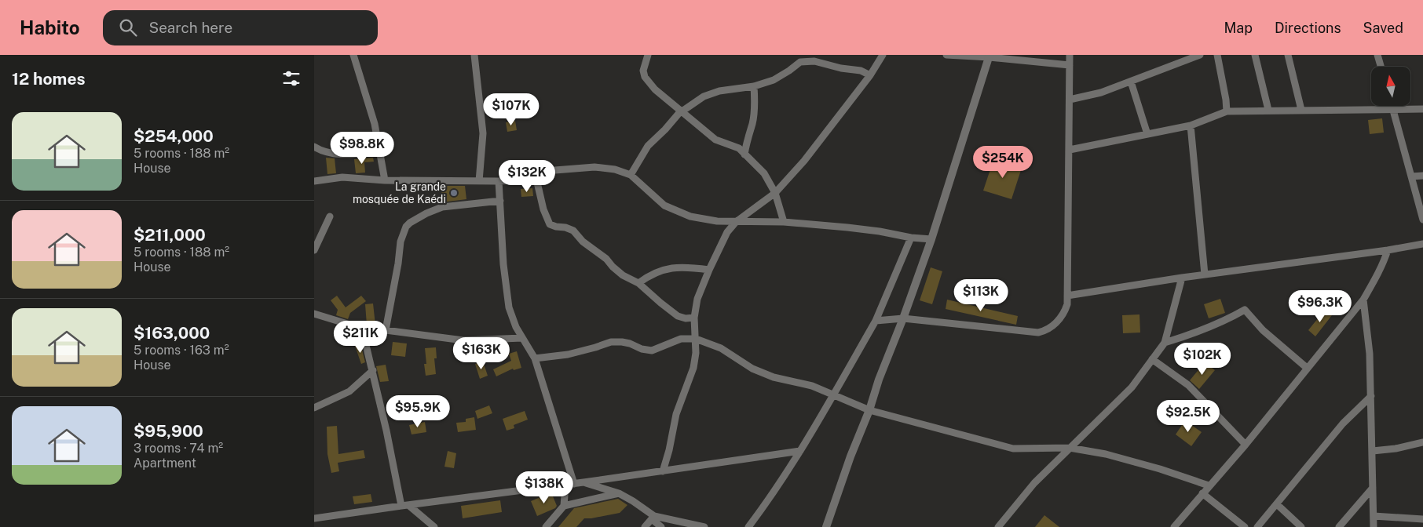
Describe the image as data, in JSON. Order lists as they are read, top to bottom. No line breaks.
{"places":["La grande mosquée de Kaédi"],"north":"top","page":{"header":"Habito","search":"Search here","nav":["Map","Directions","Saved"],"heading":"12 homes","price":["$107K","$98.8K","$254K","$132K","$113K","$96.3K","$211K","$163K","$102K","$95.9K","$92.5K","$138K"],"list":[{"name":"$254,000","note":"5 rooms · 188 m² · House"},{"name":"$211,000","note":"5 rooms · 188 m² · House"},{"name":"$163,000","note":"5 rooms · 163 m² · House"},{"name":"$95,900","note":"3 rooms · 74 m² · Apartment"}]}}
